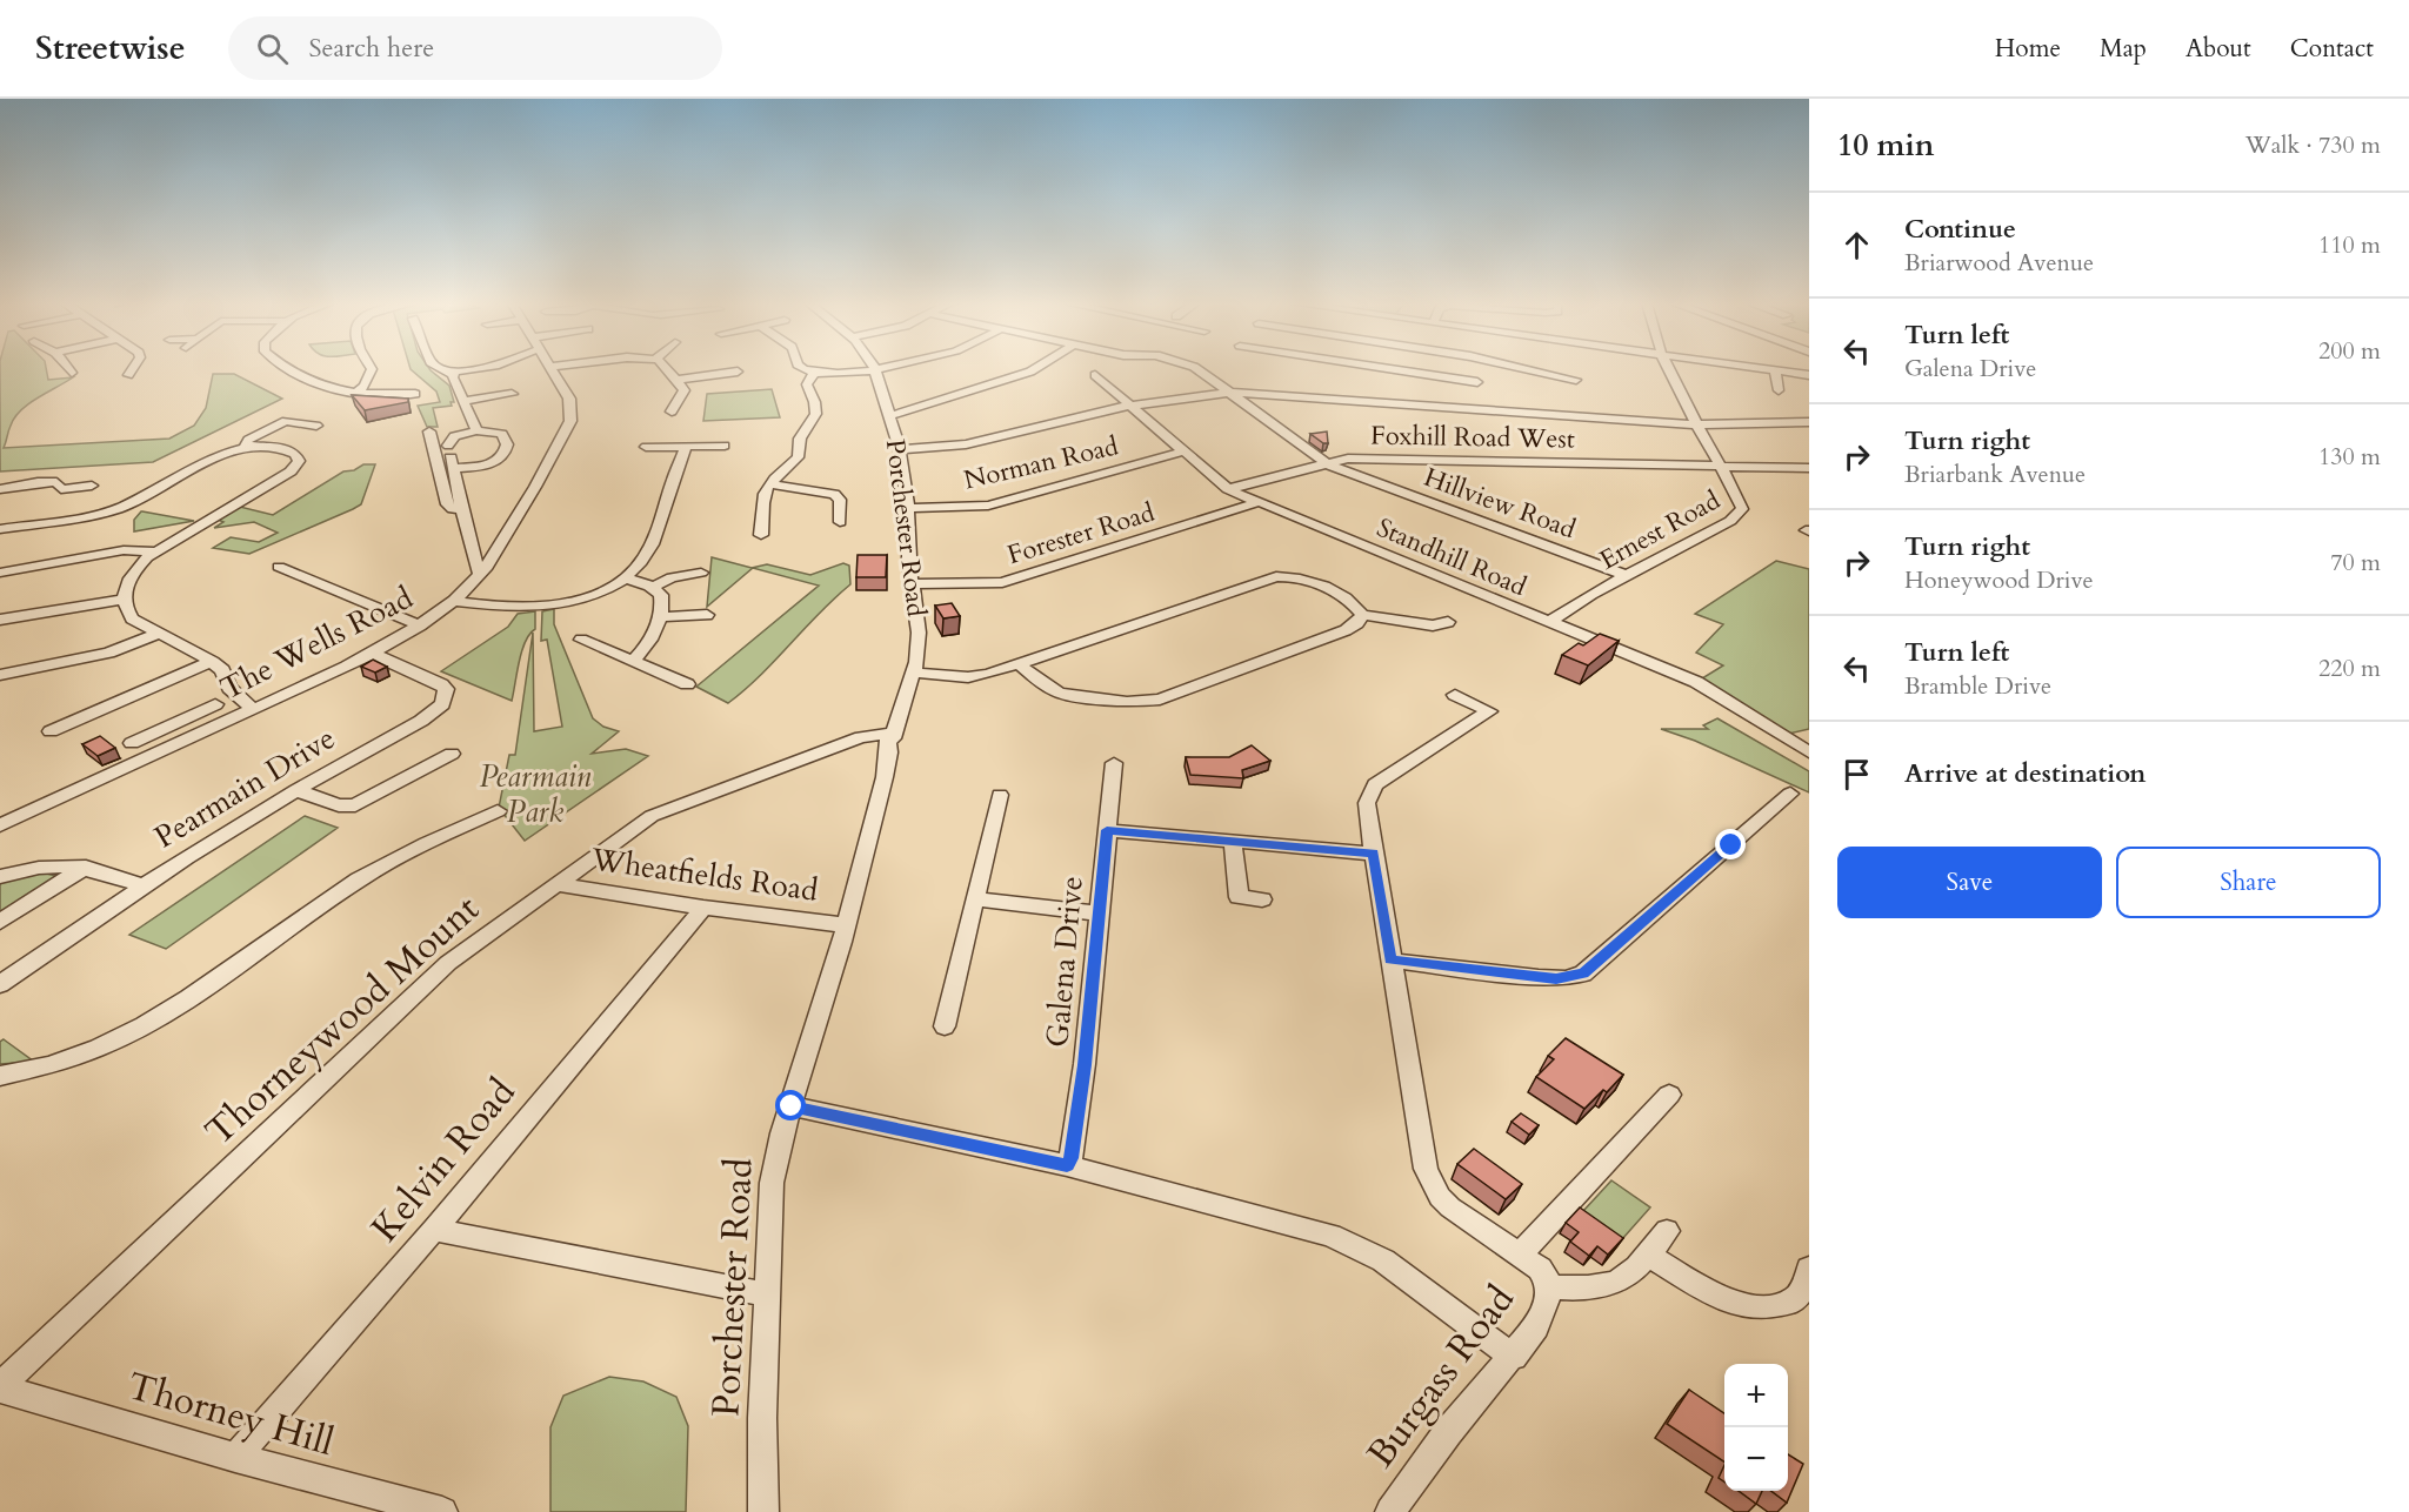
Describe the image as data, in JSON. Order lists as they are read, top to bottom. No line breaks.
{"streets":{"street":["Foxhill Road West","Norman Road","Hillview Road","Porchester Road","Ernest Road","Forester Road","Standhill Road","The Wells Road","Pearmain Drive","Wheatfields Road","Galena Drive","Thorneywood Mount","Kelvin Road","Burgass Road","Thorney Hill"]},"crossings":[["Foxhill Road West","Hillview Road"],["Foxhill Road West","Ernest Road"],["Foxhill Road West","Standhill Road"],["Norman Road","Porchester Road"],["Norman Road","Standhill Road"],["Hillview Road","Ernest Road"],["Porchester Road","Forester Road"],["Porchester Road","Wheatfields Road"],["Porchester Road","Thorneywood Mount"],["Ernest Road","Standhill Road"],["Forester Road","Standhill Road"],["The Wells Road","Pearmain Drive"],["Wheatfields Road","Thorneywood Mount"],["Wheatfields Road","Kelvin Road"],["Thorneywood Mount","Thorney Hill"],["Kelvin Road","Thorney Hill"]],"parks":["Pearmain Park"],"page":{"header":"Streetwise","search":"Search here","nav":["Home","Map","About","Contact"],"heading":["10 min","Walk · 730 m"],"list":[["Continue","Briarwood Avenue","110 m"],["Turn left","Galena Drive","200 m"],["Turn right","Briarbank Avenue","130 m"],["Turn right","Honeywood Drive","70 m"],["Turn left","Bramble Drive","220 m"],"Arrive at destination"],"buttons":["Save","Share"],"map_buttons":["+","−"]}}
